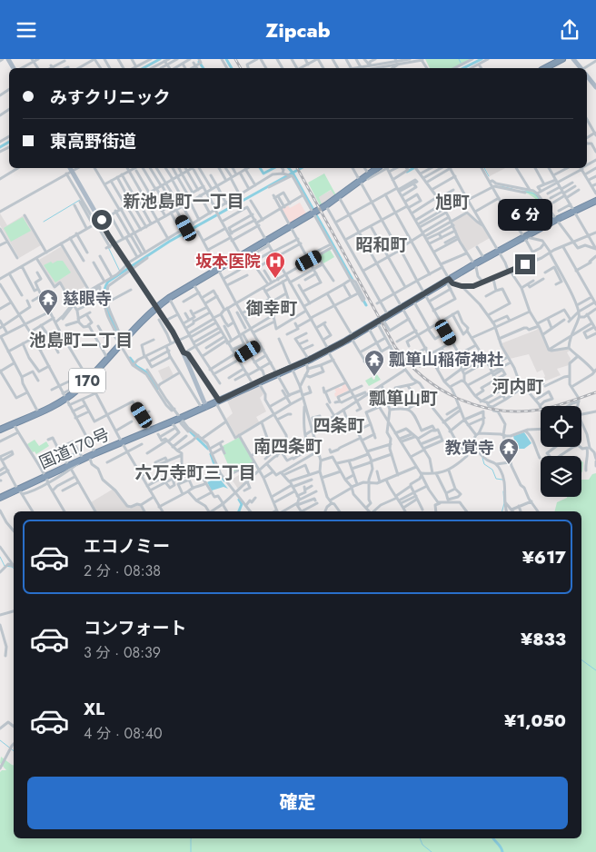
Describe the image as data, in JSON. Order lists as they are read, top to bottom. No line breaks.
{"streets":{"highway":["170","国道170号"]},"districts":["新池島町一丁目","旭町","昭和町","御幸町","池島町二丁目","河内町","瓢箪山町","四条町","南四条町","六万寺町三丁目"],"places":{"hospital":["坂本医院"],"temple":["慈眼寺","瓢箪山稲荷神社","教覚寺"]},"page":{"header":"Zipcab","banner":["みすクリニック","東高野街道"],"bubble":"6 分","list":[{"name":"エコノミー","note":"2 分 · 08:38","value":"¥617"},{"name":"コンフォート","note":"3 分 · 08:39","value":"¥833"},{"name":"XL","note":"4 分 · 08:40","value":"¥1,050"}],"buttons":"確定"}}
